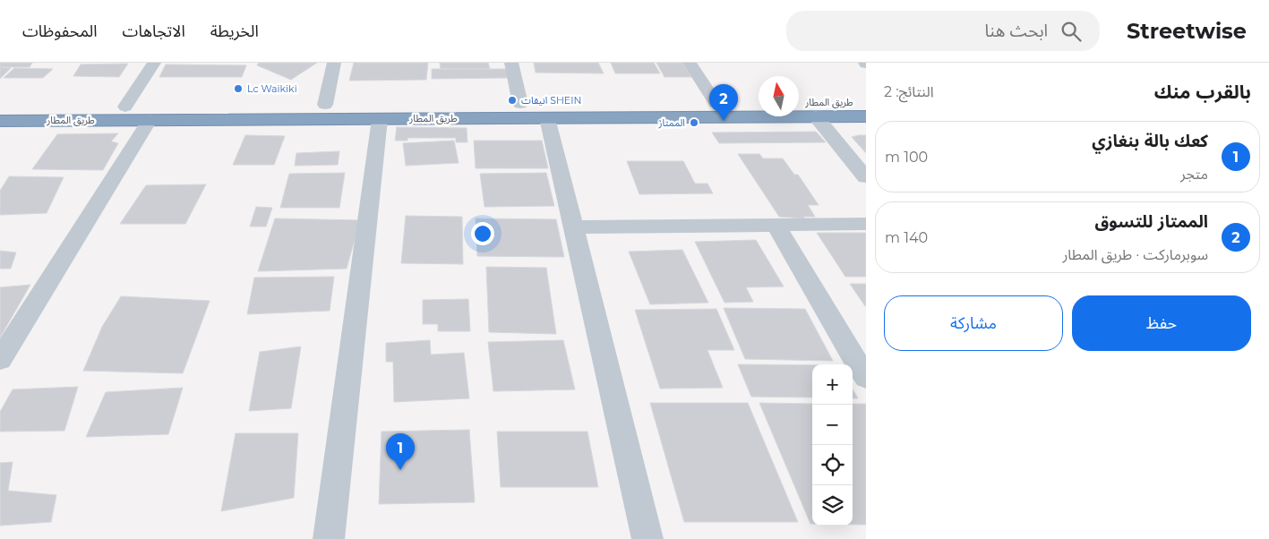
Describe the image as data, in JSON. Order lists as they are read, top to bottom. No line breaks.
{"streets":{"highway":["طريق المطار"]},"places":["Lc Waikiki","انيقات SHEIN","الممتاز"],"north":"top","page":{"header":"Streetwise","search":"ابحث هنا","nav":["الخريطة","الاتجاهات","المحفوظات"],"heading":["بالقرب منك","النتائج: 2"],"pins":["2","1"],"list":[{"mark":"1","name":"كعك بالة بنغازي","note":"متجر","value":"100 m"},{"mark":"2","name":"الممتاز للتسوق","note":"سوبرماركت · طريق المطار","value":"140 m"}],"buttons":["حفظ","مشاركة"],"map_buttons":["+","−"]}}
